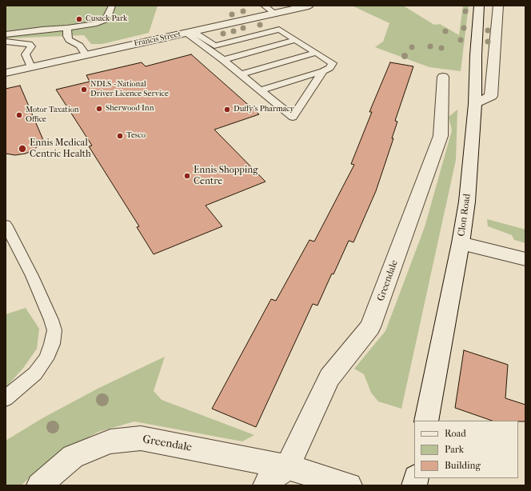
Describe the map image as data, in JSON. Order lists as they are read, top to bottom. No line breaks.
{"streets":{"street":["Francis Street","Clon Road","Greendale"]},"places":["Cusack Park","NDLS - National Driver Licence Service","Sherwood Inn","Duffy's Pharmacy","Motor Taxation Office","Tesco","Ennis Medical Centric Health","Ennis Shopping Centre"],"legend":["Road","Park","Building"]}
